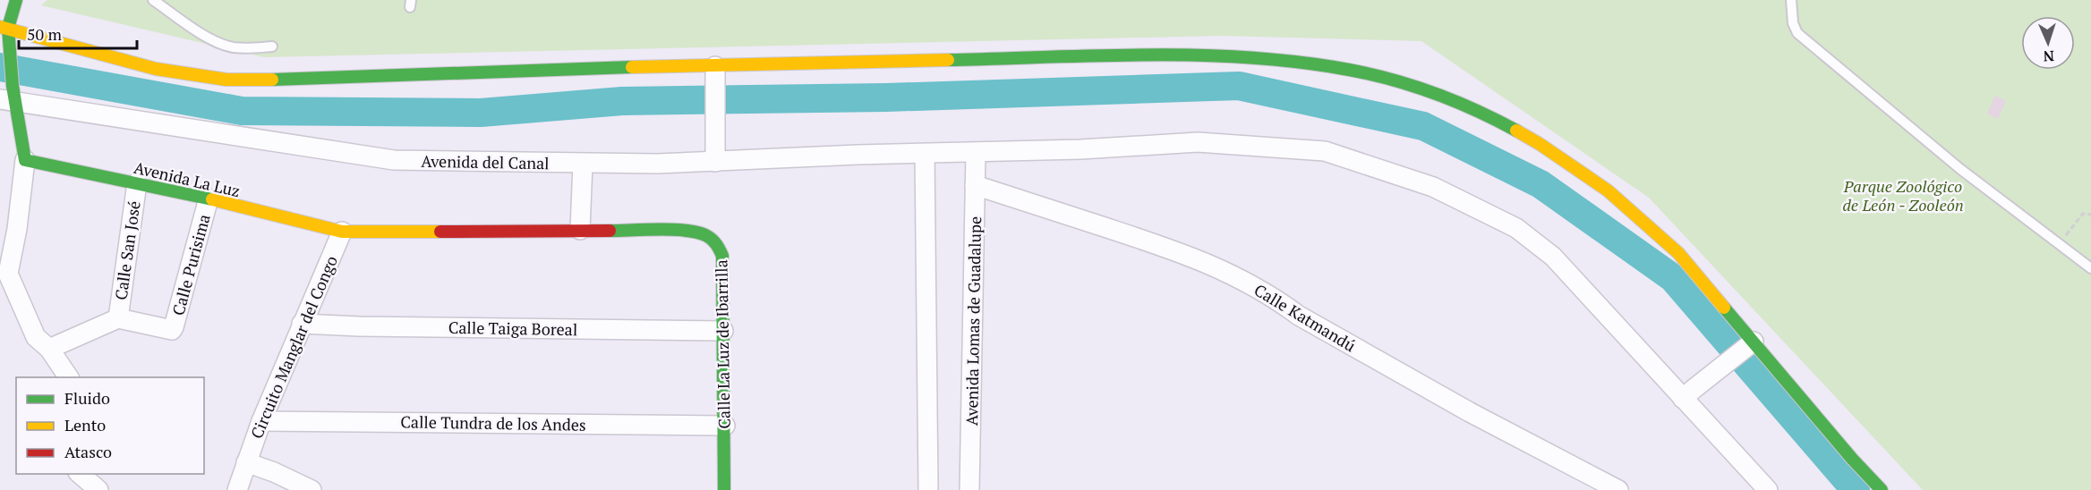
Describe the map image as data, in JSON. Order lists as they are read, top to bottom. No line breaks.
{"streets":{"street":["Avenida del Canal","Avenida La Luz","Calle San José","Calle Purisima","Calle Katmandú","Avenida Lomas de Guadalupe","Calle Taiga Boreal","Calle La Luz de Ibarrilla","Circuito Manglar del Congo","Calle Tundra de los Andes"]},"crossings":[["Avenida del Canal","Avenida Lomas de Guadalupe"],["Avenida La Luz","Calle San José"],["Avenida La Luz","Calle Purisima"],["Avenida La Luz","Calle La Luz de Ibarrilla"],["Avenida La Luz","Circuito Manglar del Congo"],["Calle San José","Calle Purisima"],["Calle Katmandú","Avenida Lomas de Guadalupe"],["Calle Taiga Boreal","Calle La Luz de Ibarrilla"],["Calle Taiga Boreal","Circuito Manglar del Congo"],["Calle La Luz de Ibarrilla","Circuito Manglar del Congo"],["Calle La Luz de Ibarrilla","Calle Tundra de los Andes"],["Circuito Manglar del Congo","Calle Tundra de los Andes"]],"parks":["Parque Zoológico de León - Zooleón"],"legend":["Fluido","Lento","Atasco"],"scale_bar":"50 m","north":"bottom"}
